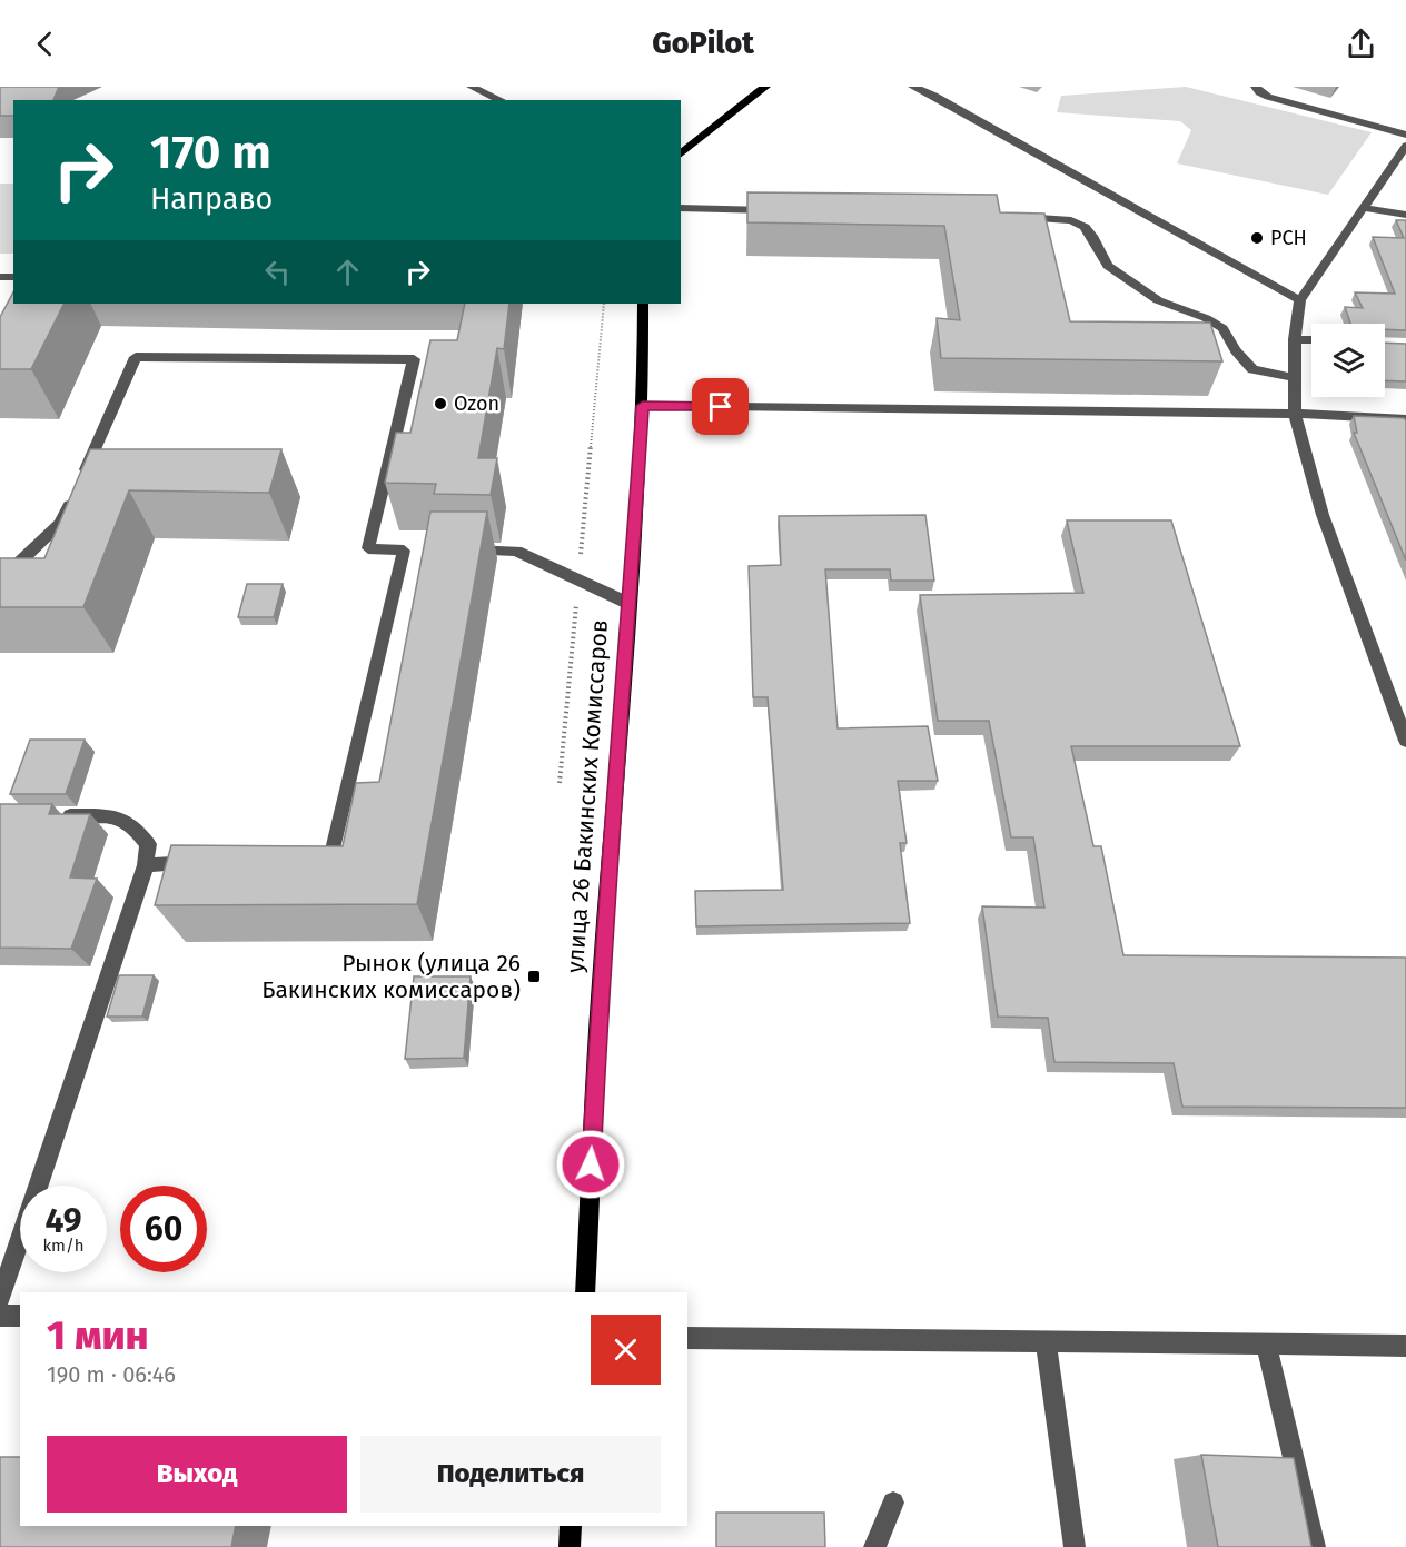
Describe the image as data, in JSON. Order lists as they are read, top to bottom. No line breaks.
{"streets":{"main road":["улица 26 Бакинских Комиссаров"]},"places":{"other":["РСН","Ozon"],"transit":["Рынок (улица 26 Бакинских комиссаров)"]},"page":{"header":"GoPilot","turn":["170 m","Направо"],"speed":"49 km/h","limit":"60","heading":["1 мин","190 m · 06:46"],"buttons":["Выход","Поделиться"]}}
